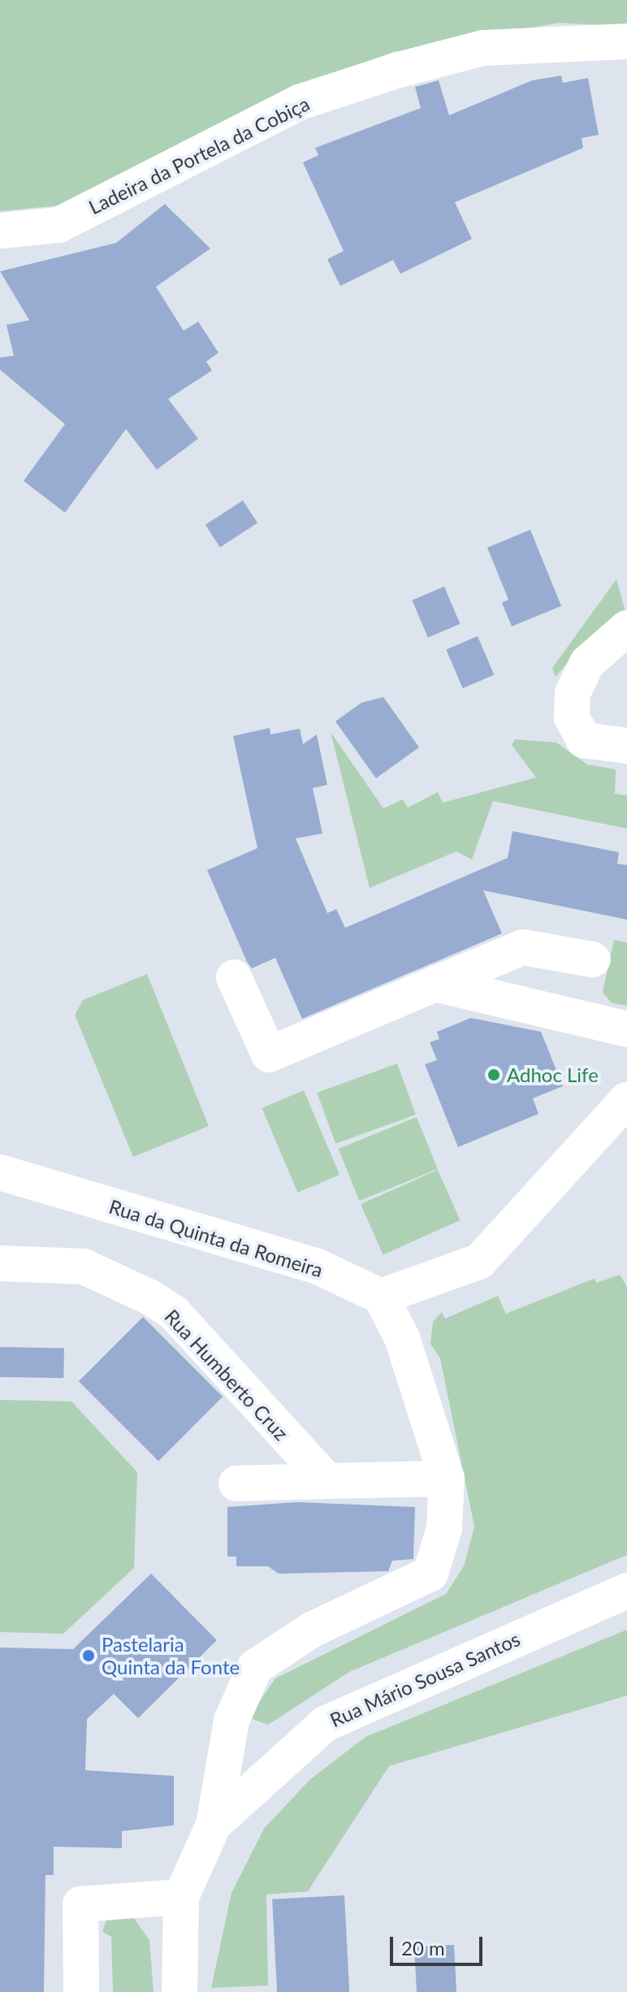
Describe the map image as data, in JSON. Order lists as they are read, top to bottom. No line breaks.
{"streets":{"street":["Ladeira da Portela da Cobiça","Rua da Quinta da Romeira","Rua Humberto Cruz","Rua Mário Sousa Santos"]},"places":["Adhoc Life","Pastelaria Quinta da Fonte"],"scale_bar":"20 m"}
